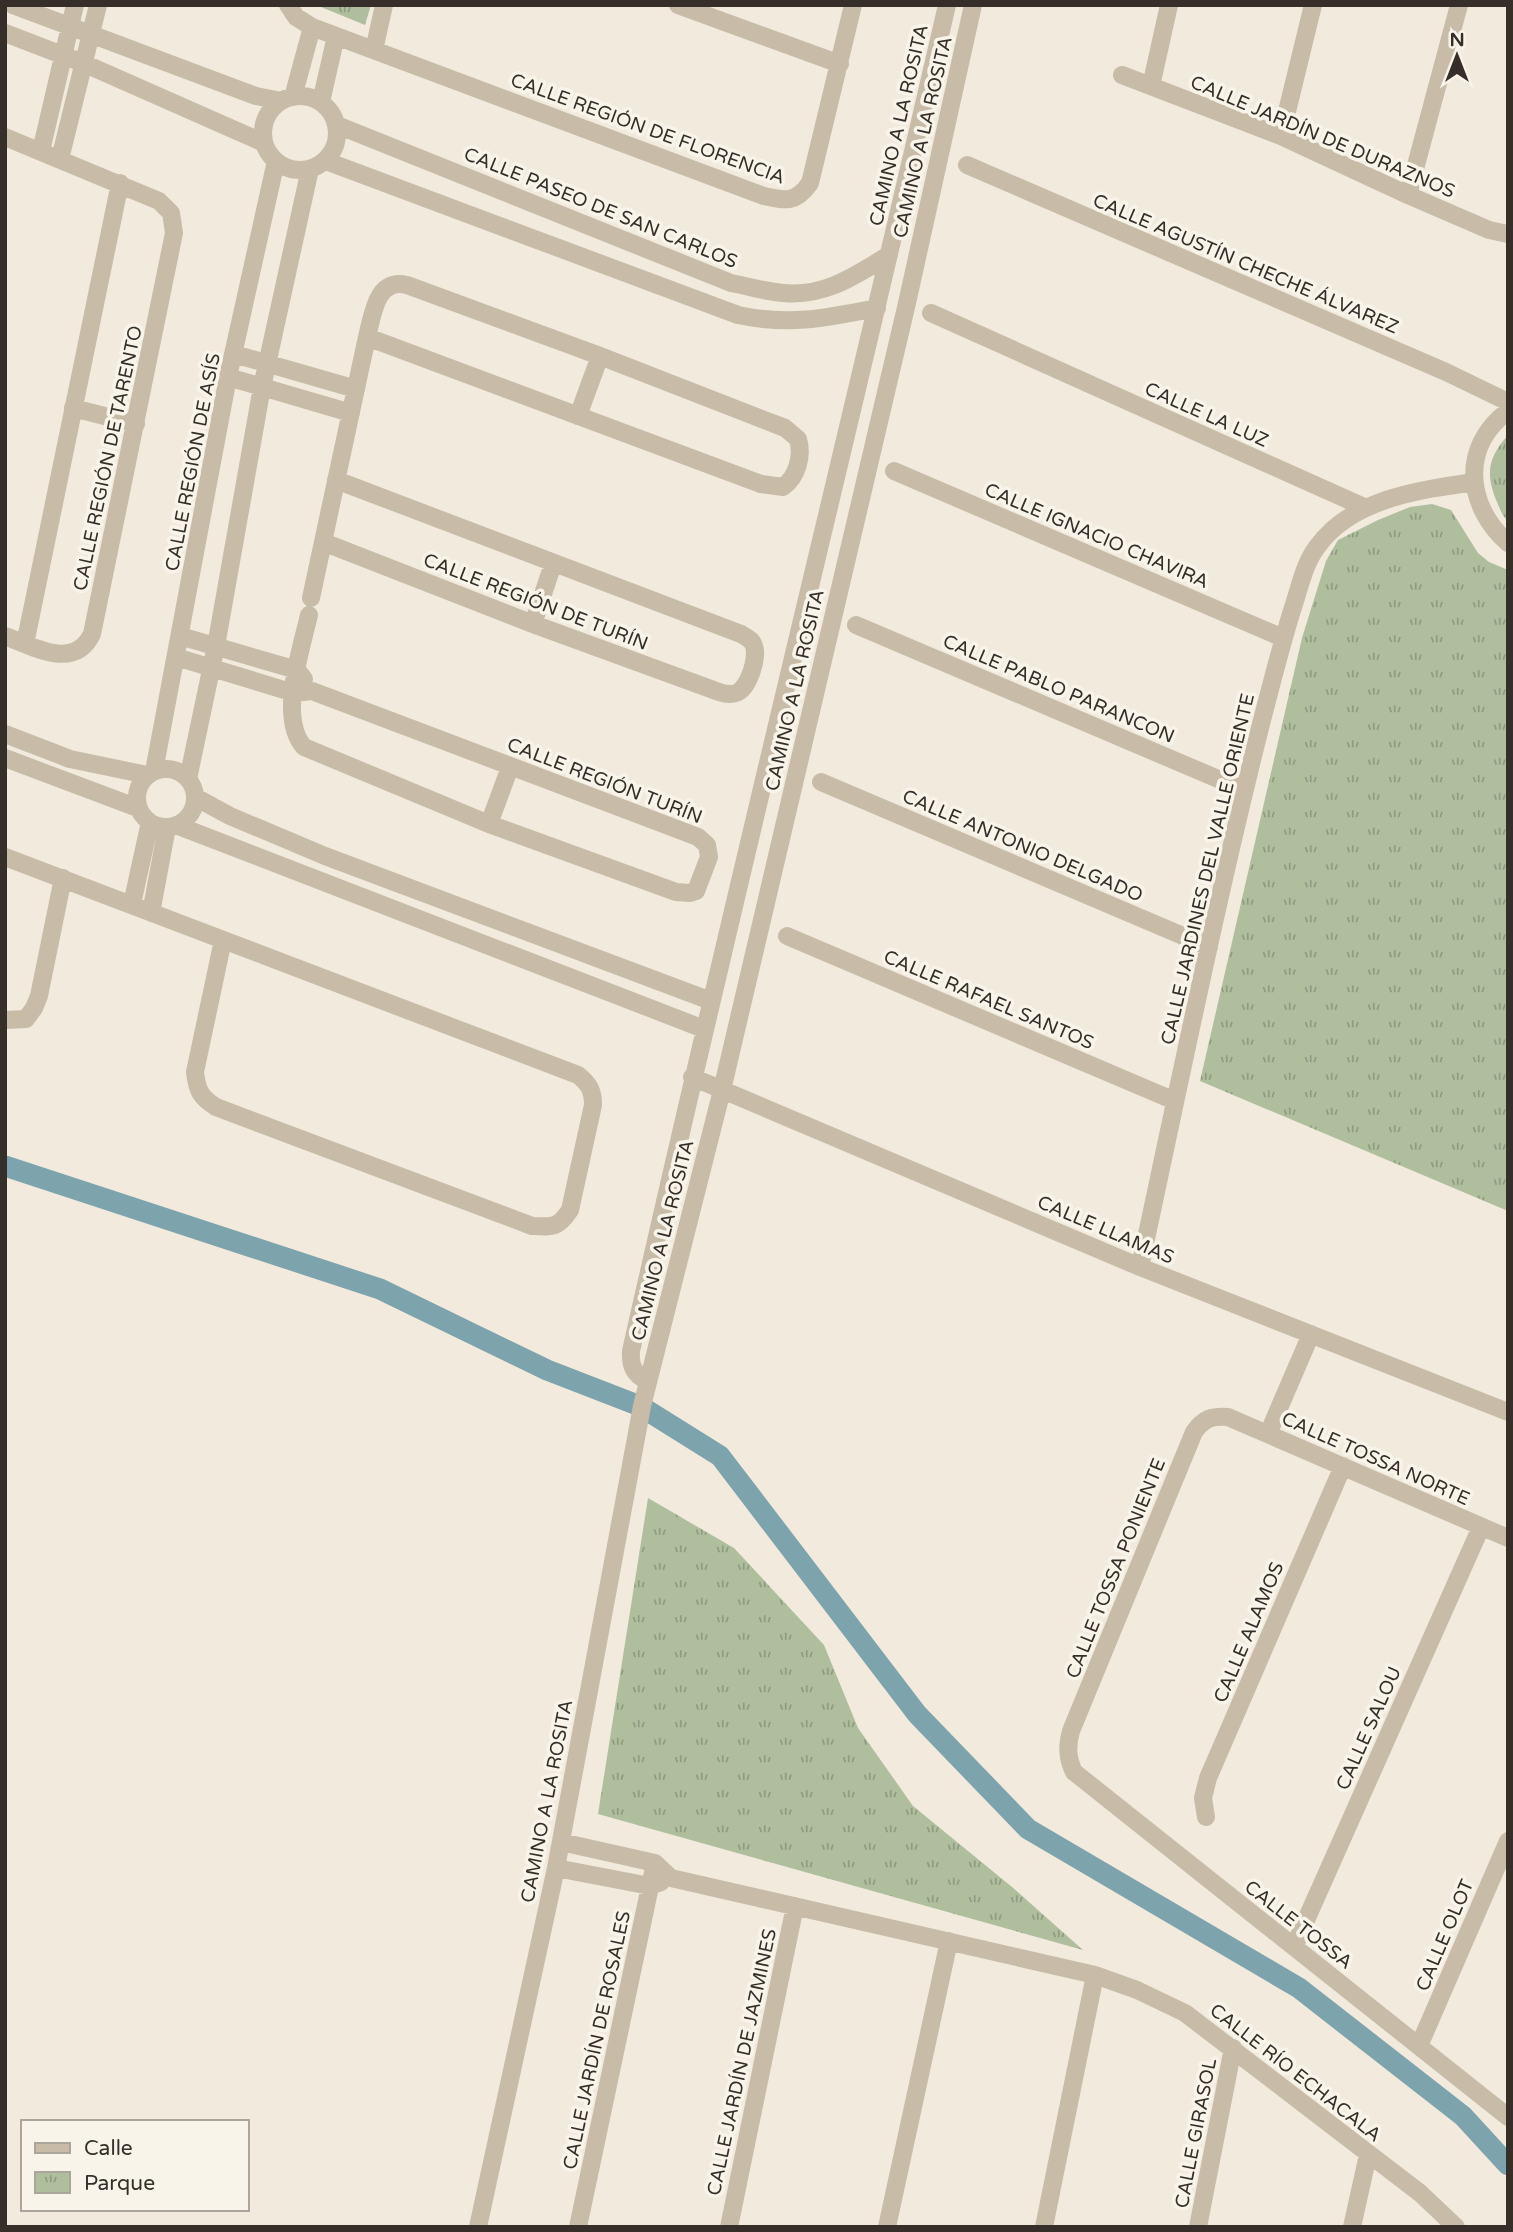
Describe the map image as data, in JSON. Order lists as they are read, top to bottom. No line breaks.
{"streets":{"street":["CAMINO A LA ROSITA","CALLE REGIÓN DE FLORENCIA","CALLE JARDÍN DE DURAZNOS","CALLE PASEO DE SAN CARLOS","CALLE AGUSTÍN CHECHE ÁLVAREZ","CALLE LA LUZ","CALLE REGIÓN DE TARENTO","CALLE REGIÓN DE ASÍS","CALLE IGNACIO CHAVIRA","CALLE REGIÓN DE TURÍN","CALLE PABLO PARANCON","CALLE REGIÓN TURÍN","CALLE ANTONIO DELGADO","CALLE JARDINES DEL VALLE ORIENTE","CALLE RAFAEL SANTOS","CALLE LLAMAS","CALLE TOSSA NORTE","CALLE TOSSA PONIENTE","CALLE ALAMOS","CALLE SALOU","CALLE TOSSA","CALLE OLOT","CALLE JARDÍN DE ROSALES","CALLE JARDÍN DE JAZMINES","CALLE RÍO ECHACALA","CALLE GIRASOL"]},"crossings":[["CAMINO A LA ROSITA","CALLE PASEO DE SAN CARLOS"],["CAMINO A LA ROSITA","CALLE LLAMAS"],["CALLE PASEO DE SAN CARLOS","CALLE REGIÓN DE ASÍS"],["CALLE LA LUZ","CALLE JARDINES DEL VALLE ORIENTE"],["CALLE IGNACIO CHAVIRA","CALLE JARDINES DEL VALLE ORIENTE"],["CALLE PABLO PARANCON","CALLE JARDINES DEL VALLE ORIENTE"],["CALLE ANTONIO DELGADO","CALLE JARDINES DEL VALLE ORIENTE"],["CALLE JARDINES DEL VALLE ORIENTE","CALLE RAFAEL SANTOS"],["CALLE JARDINES DEL VALLE ORIENTE","CALLE LLAMAS"],["CALLE TOSSA NORTE","CALLE TOSSA PONIENTE"],["CALLE TOSSA NORTE","CALLE ALAMOS"],["CALLE TOSSA NORTE","CALLE SALOU"],["CALLE TOSSA PONIENTE","CALLE TOSSA"],["CALLE SALOU","CALLE TOSSA"],["CALLE TOSSA","CALLE OLOT"],["CALLE JARDÍN DE JAZMINES","CALLE RÍO ECHACALA"],["CALLE RÍO ECHACALA","CALLE GIRASOL"]],"legend":["Calle","Parque"],"north":"top"}
